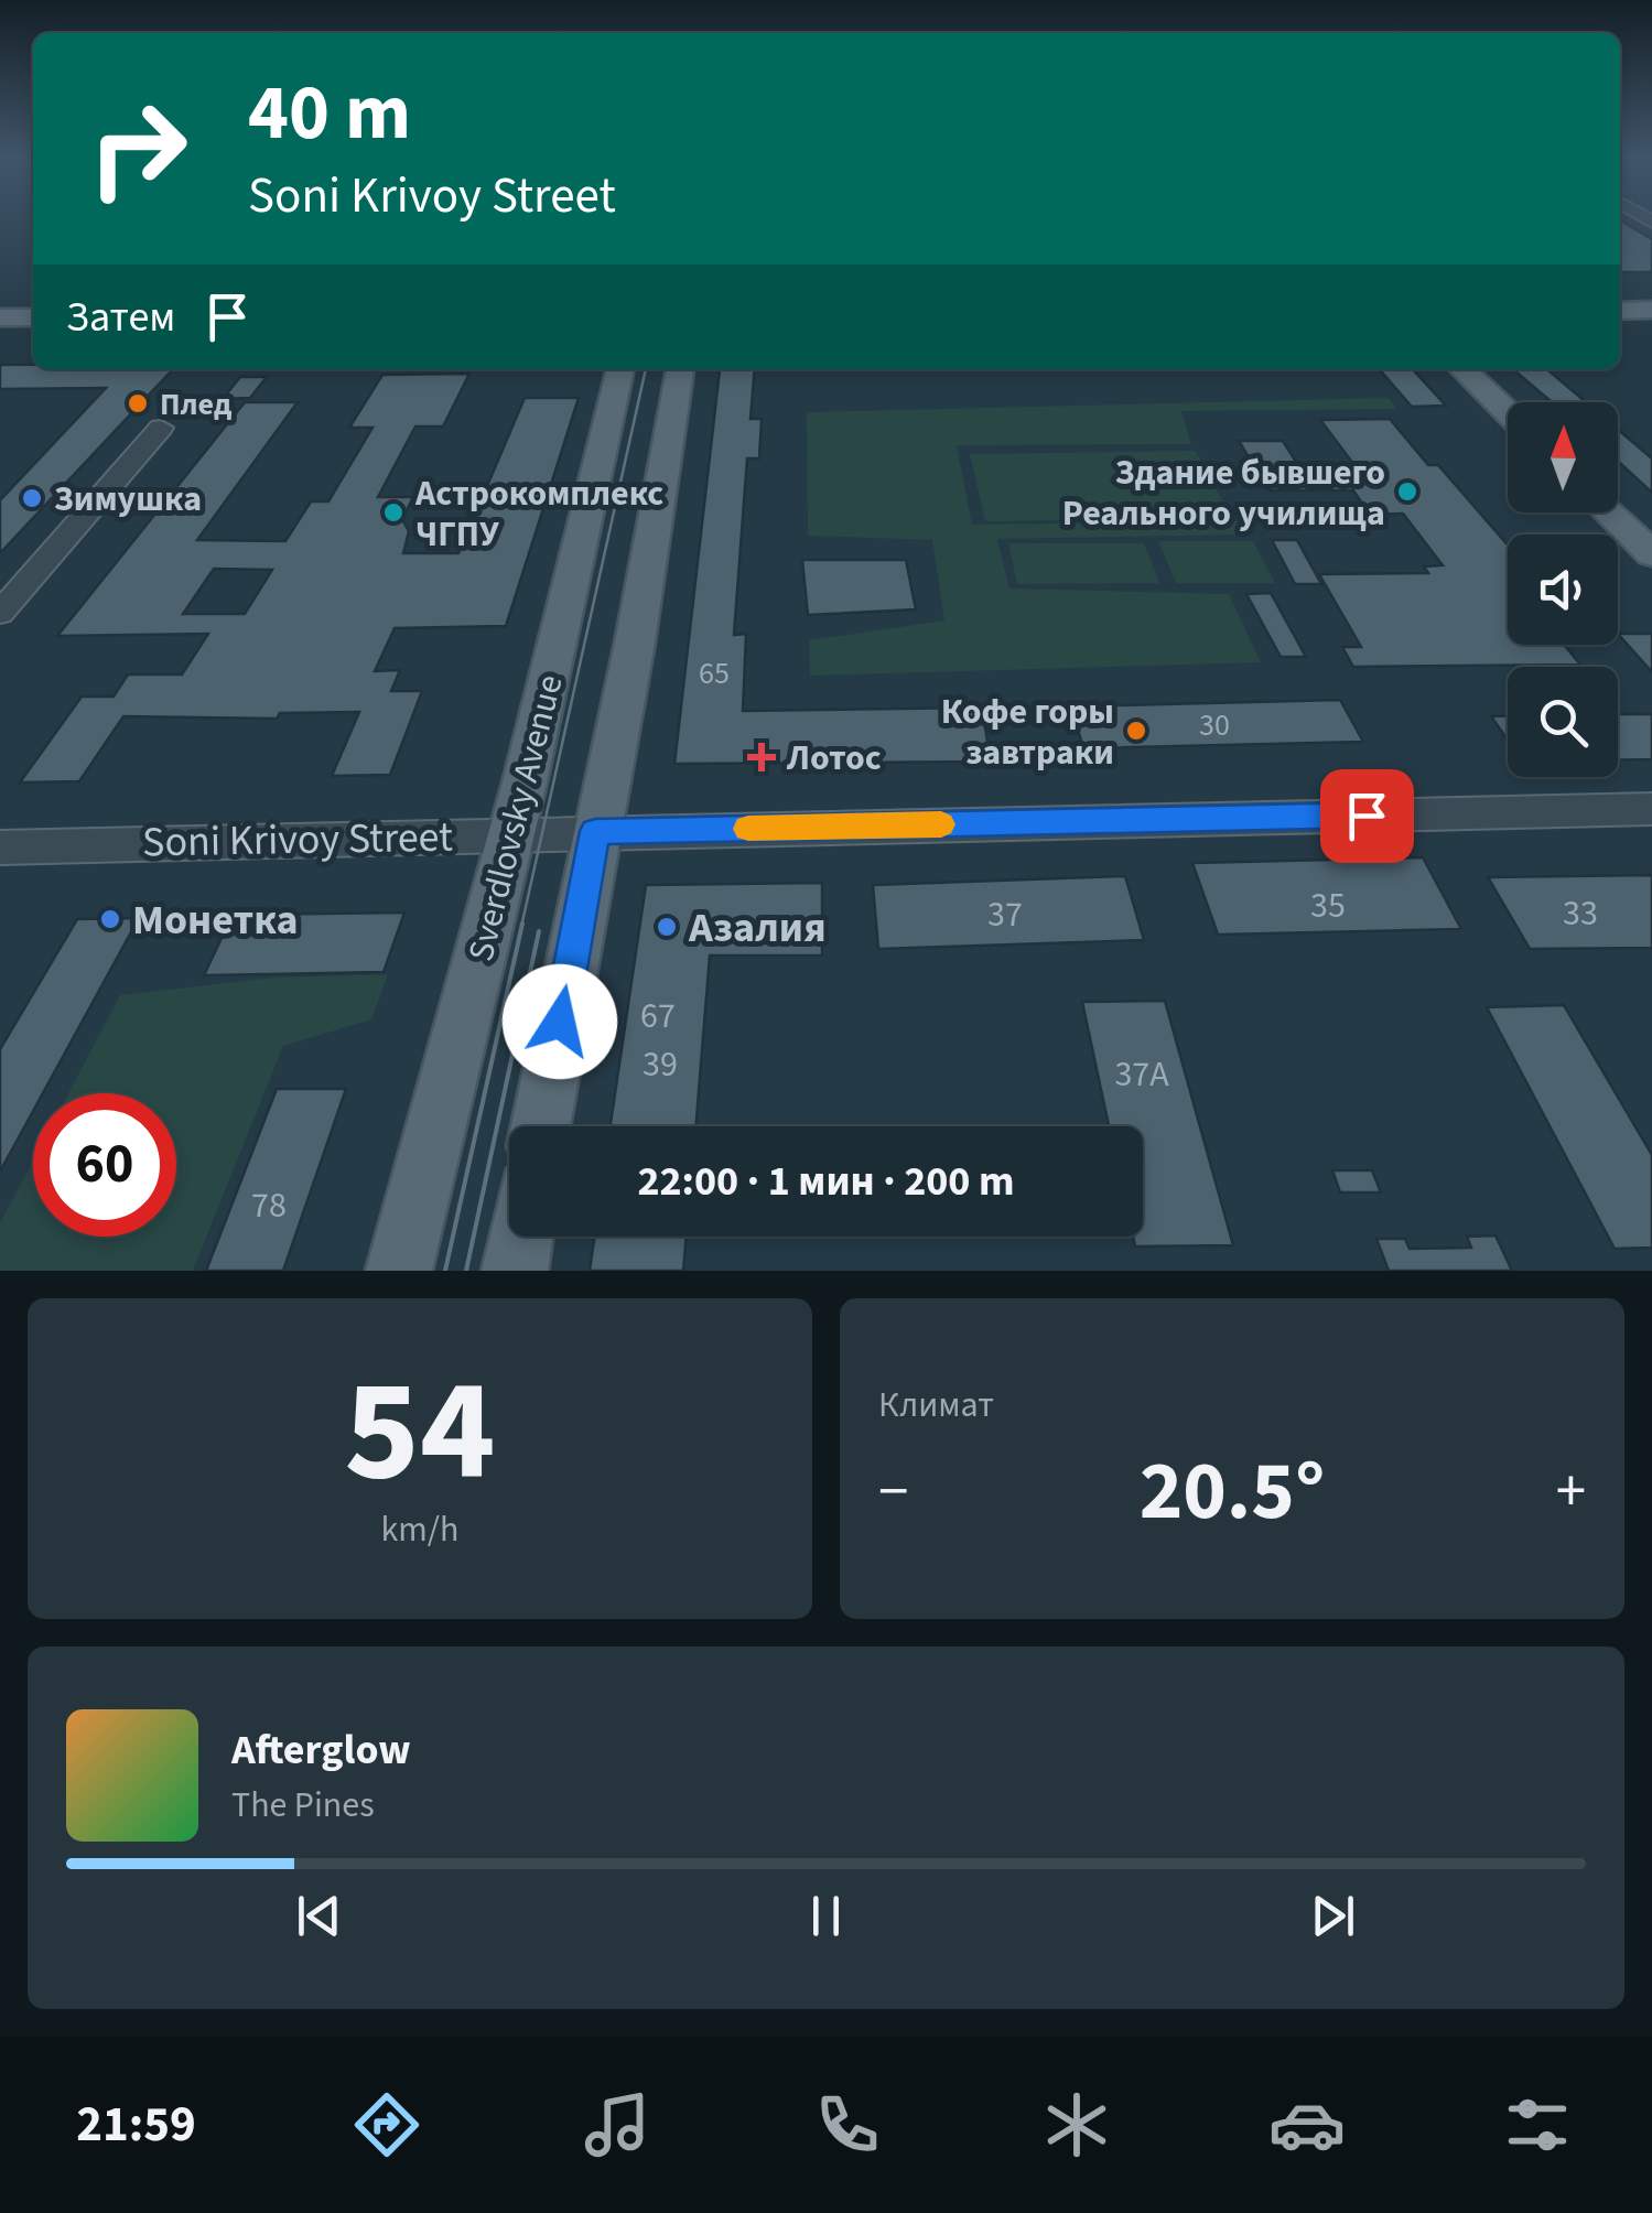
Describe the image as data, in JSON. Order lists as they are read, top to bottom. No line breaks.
{"streets":{"main road":["Sverdlovsky Avenue"],"street":["Soni Krivoy Street"]},"crossings":[["Sverdlovsky Avenue","Soni Krivoy Street"]],"places":{"other":["Плед","Здание бывшего Реального училища","Зимушка","Астрокомплекс ЧГПУ","Кофе горы завтраки","Монетка","Азалия"],"health":["Лотос"]},"house_numbers":["65","30","35","33","37","67","39","37А","78"],"north":"top","page":{"turn":["40 m","Soni Krivoy Street"],"then":"Затем","limit":"60","trip":"22:00 · 1 мин · 200 m","tile":[["54","km/h"],"Климат"],"heat":["−","20.5°","+"],"song":["Afterglow","The Pines"],"tabs":"21:59"}}
